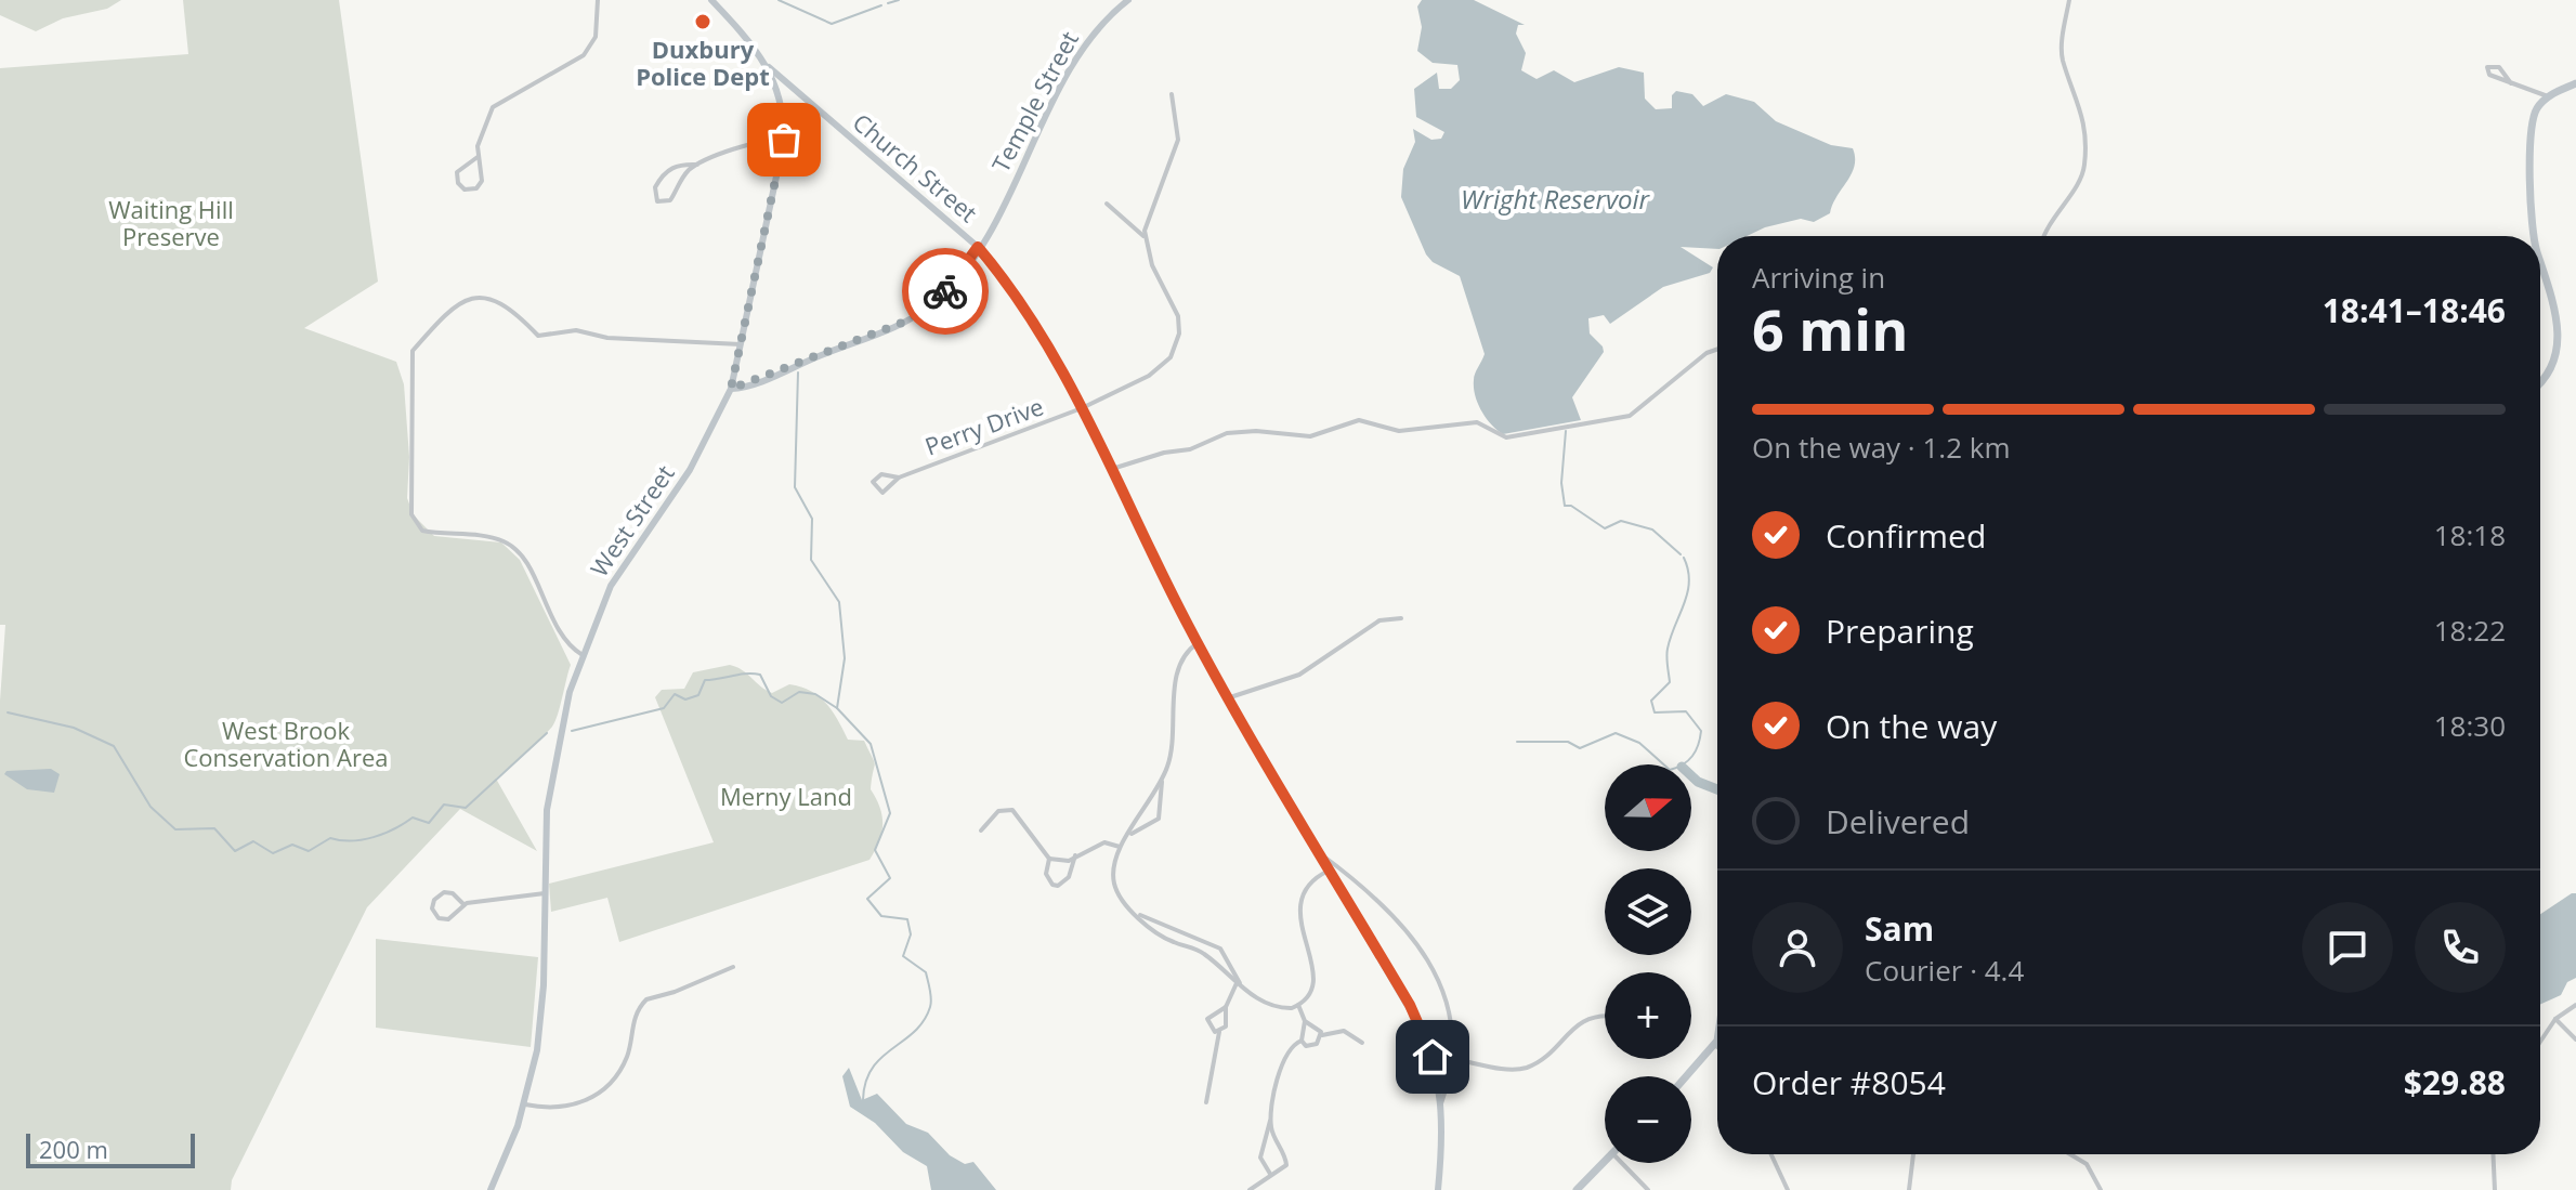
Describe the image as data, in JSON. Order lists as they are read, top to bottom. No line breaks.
{"streets":{"main road":["Temple Street","Church Street","West Street"],"street":["Perry Drive"]},"crossings":[["Temple Street","Church Street"],["Temple Street","West Street"],["Church Street","Perry Drive"],["Church Street","West Street"]],"water":["Wright Reservoir"],"parks":["Waiting Hill Preserve","West Brook Conservation Area","Merny Land"],"places":["Duxbury Police Dept"],"scale_bar":"200 m","north":"right","page":{"heading":["6 min","Arriving in","18:41–18:46"],"panel":["Sam","Courier · 4.4","Order #8054","$29.88"],"bar":"On the way · 1.2 km","list":[["Confirmed","18:18"],["Preparing","18:22"],["On the way","18:30"],"Delivered"],"map_buttons":["+","−"],"scale":"200 m"}}
